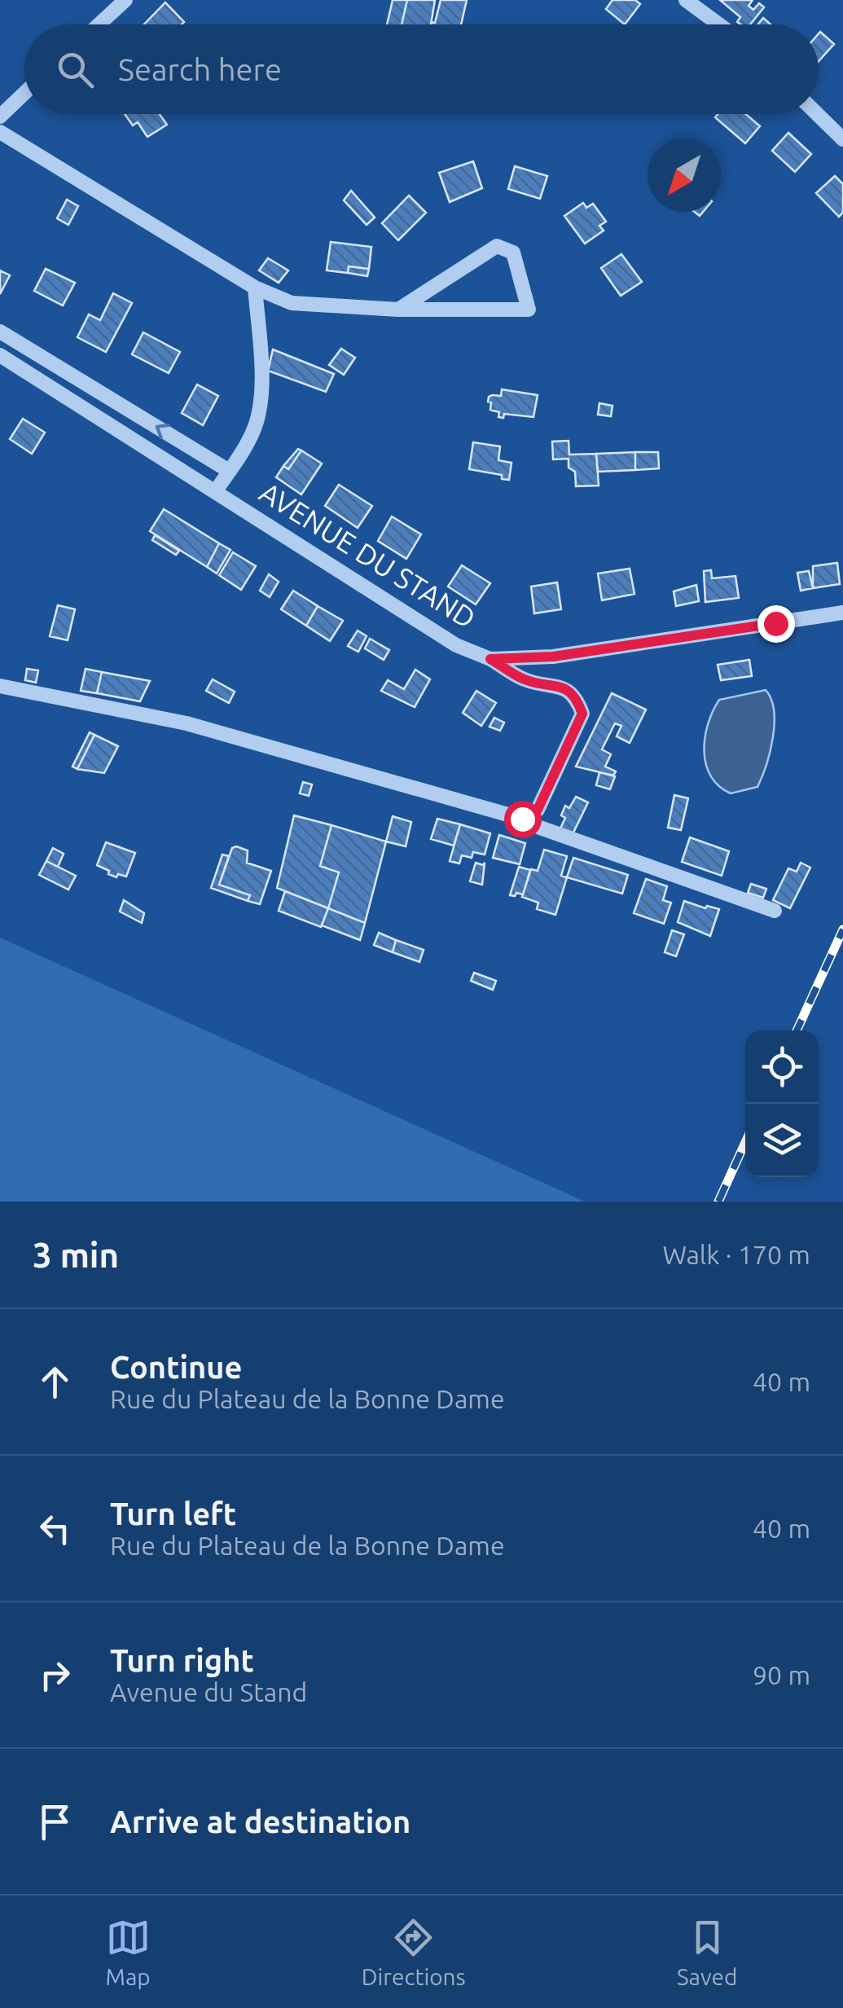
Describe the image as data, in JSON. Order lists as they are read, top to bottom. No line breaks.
{"streets":{"street":["AVENUE DU STAND"]},"north":"bottom left","page":{"search":"Search here","heading":["3 min","Walk · 170 m"],"list":[["Continue","Rue du Plateau de la Bonne Dame","40 m"],["Turn left","Rue du Plateau de la Bonne Dame","40 m"],["Turn right","Avenue du Stand","90 m"],"Arrive at destination"],"nav":["Map","Directions","Saved"]}}
